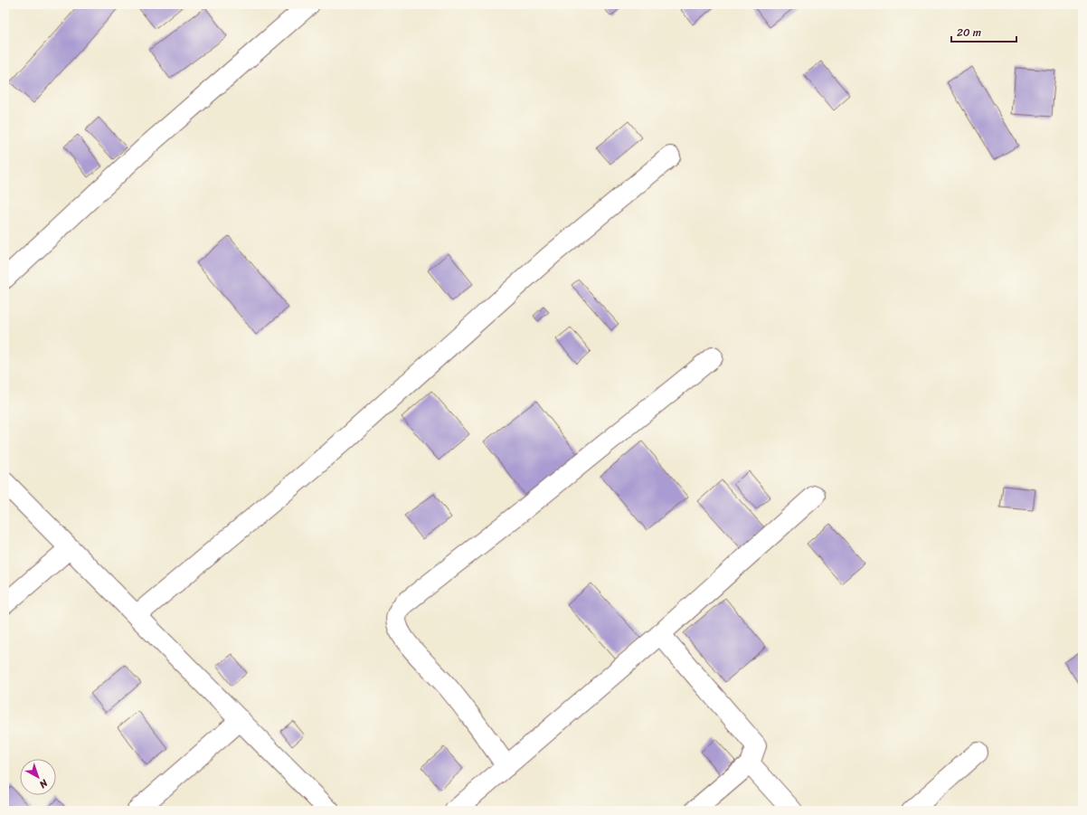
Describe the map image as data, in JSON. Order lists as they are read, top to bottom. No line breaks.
{"scale_bar":"20 m","north":"bottom right"}
